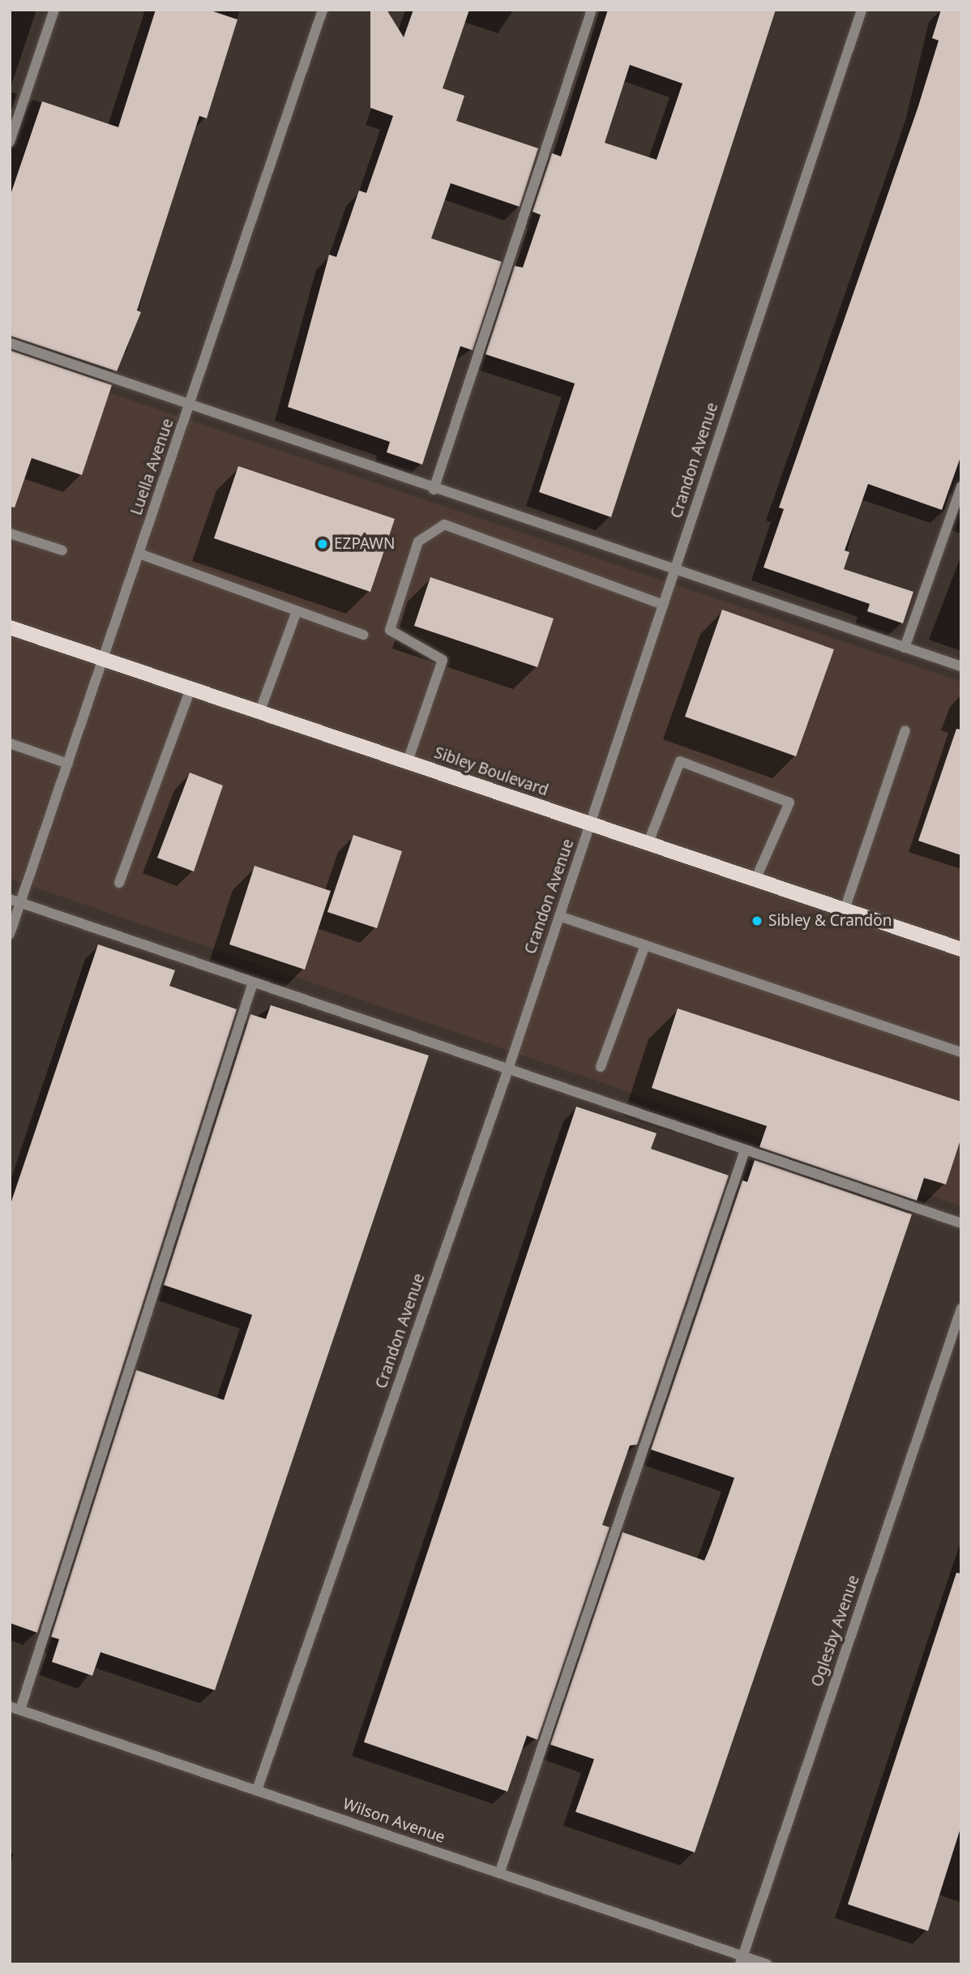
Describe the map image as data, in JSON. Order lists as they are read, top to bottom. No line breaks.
{"streets":{"main road":["Sibley Boulevard"],"street":["Crandon Avenue","Luella Avenue","Oglesby Avenue","Wilson Avenue"]},"crossings":[["Crandon Avenue","Sibley Boulevard"],["Crandon Avenue","Wilson Avenue"],["Luella Avenue","Sibley Boulevard"],["Oglesby Avenue","Wilson Avenue"]],"places":["EZPAWN","Sibley & Crandon"]}
